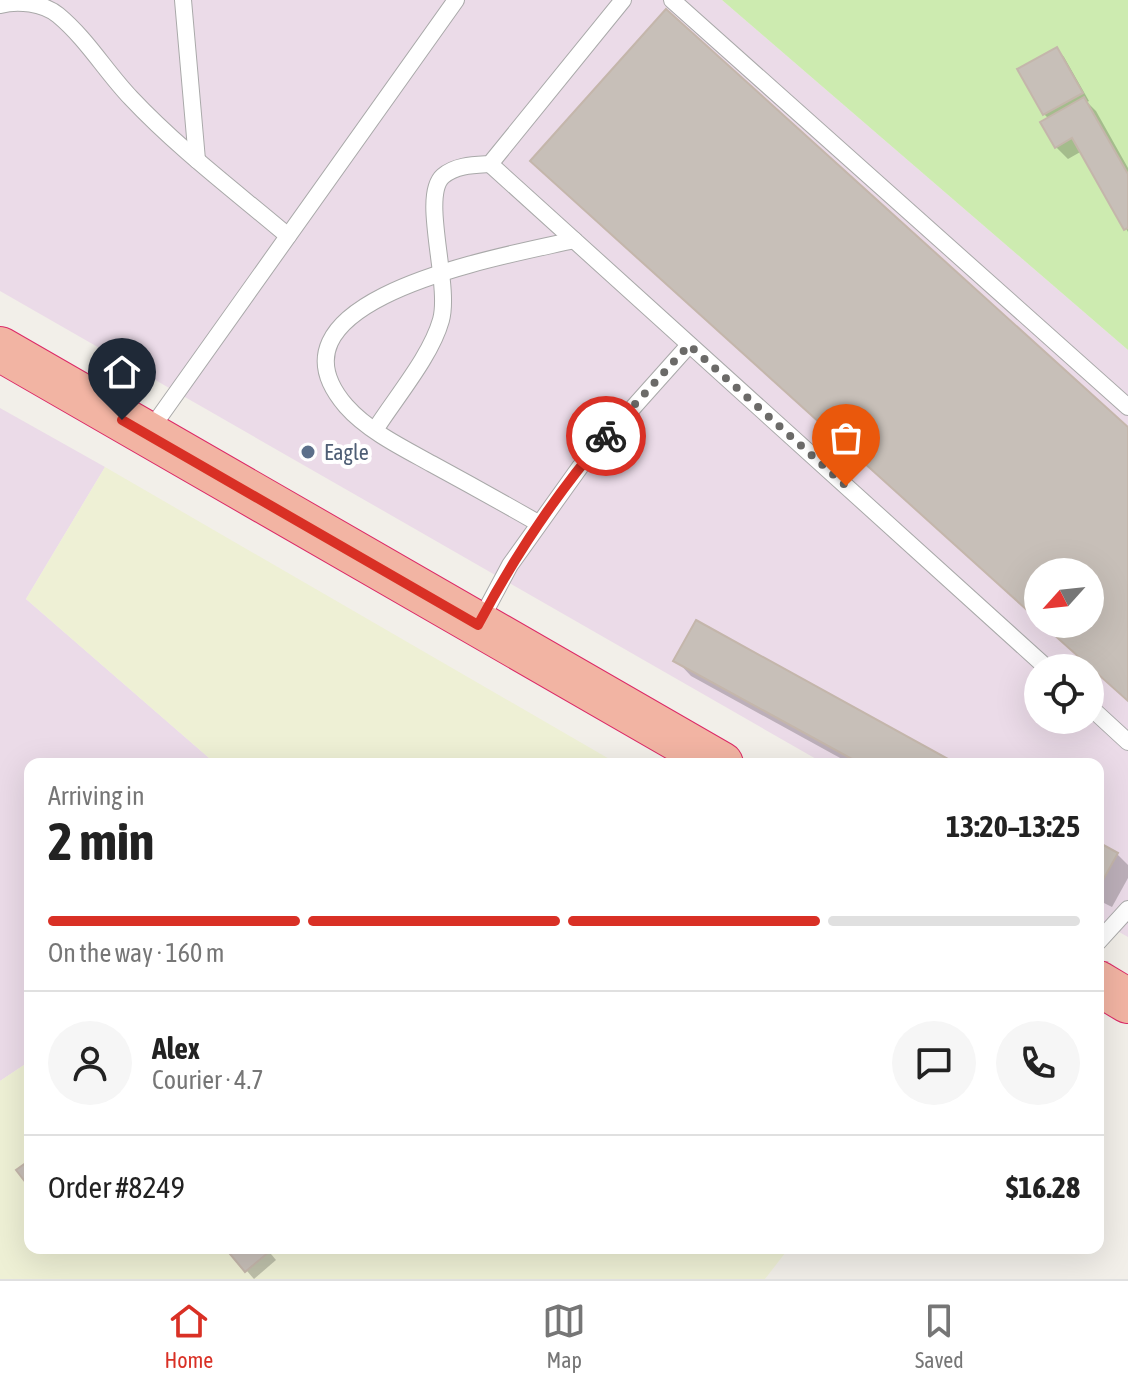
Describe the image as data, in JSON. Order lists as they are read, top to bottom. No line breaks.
{"places":["Eagle"],"north":"bottom left","page":{"heading":["2 min","Arriving in","13:20–13:25"],"panel":["Alex","Courier · 4.7","Order #8249","$16.28"],"bar":"On the way · 160 m","tabs":["Home","Map","Saved"]}}
